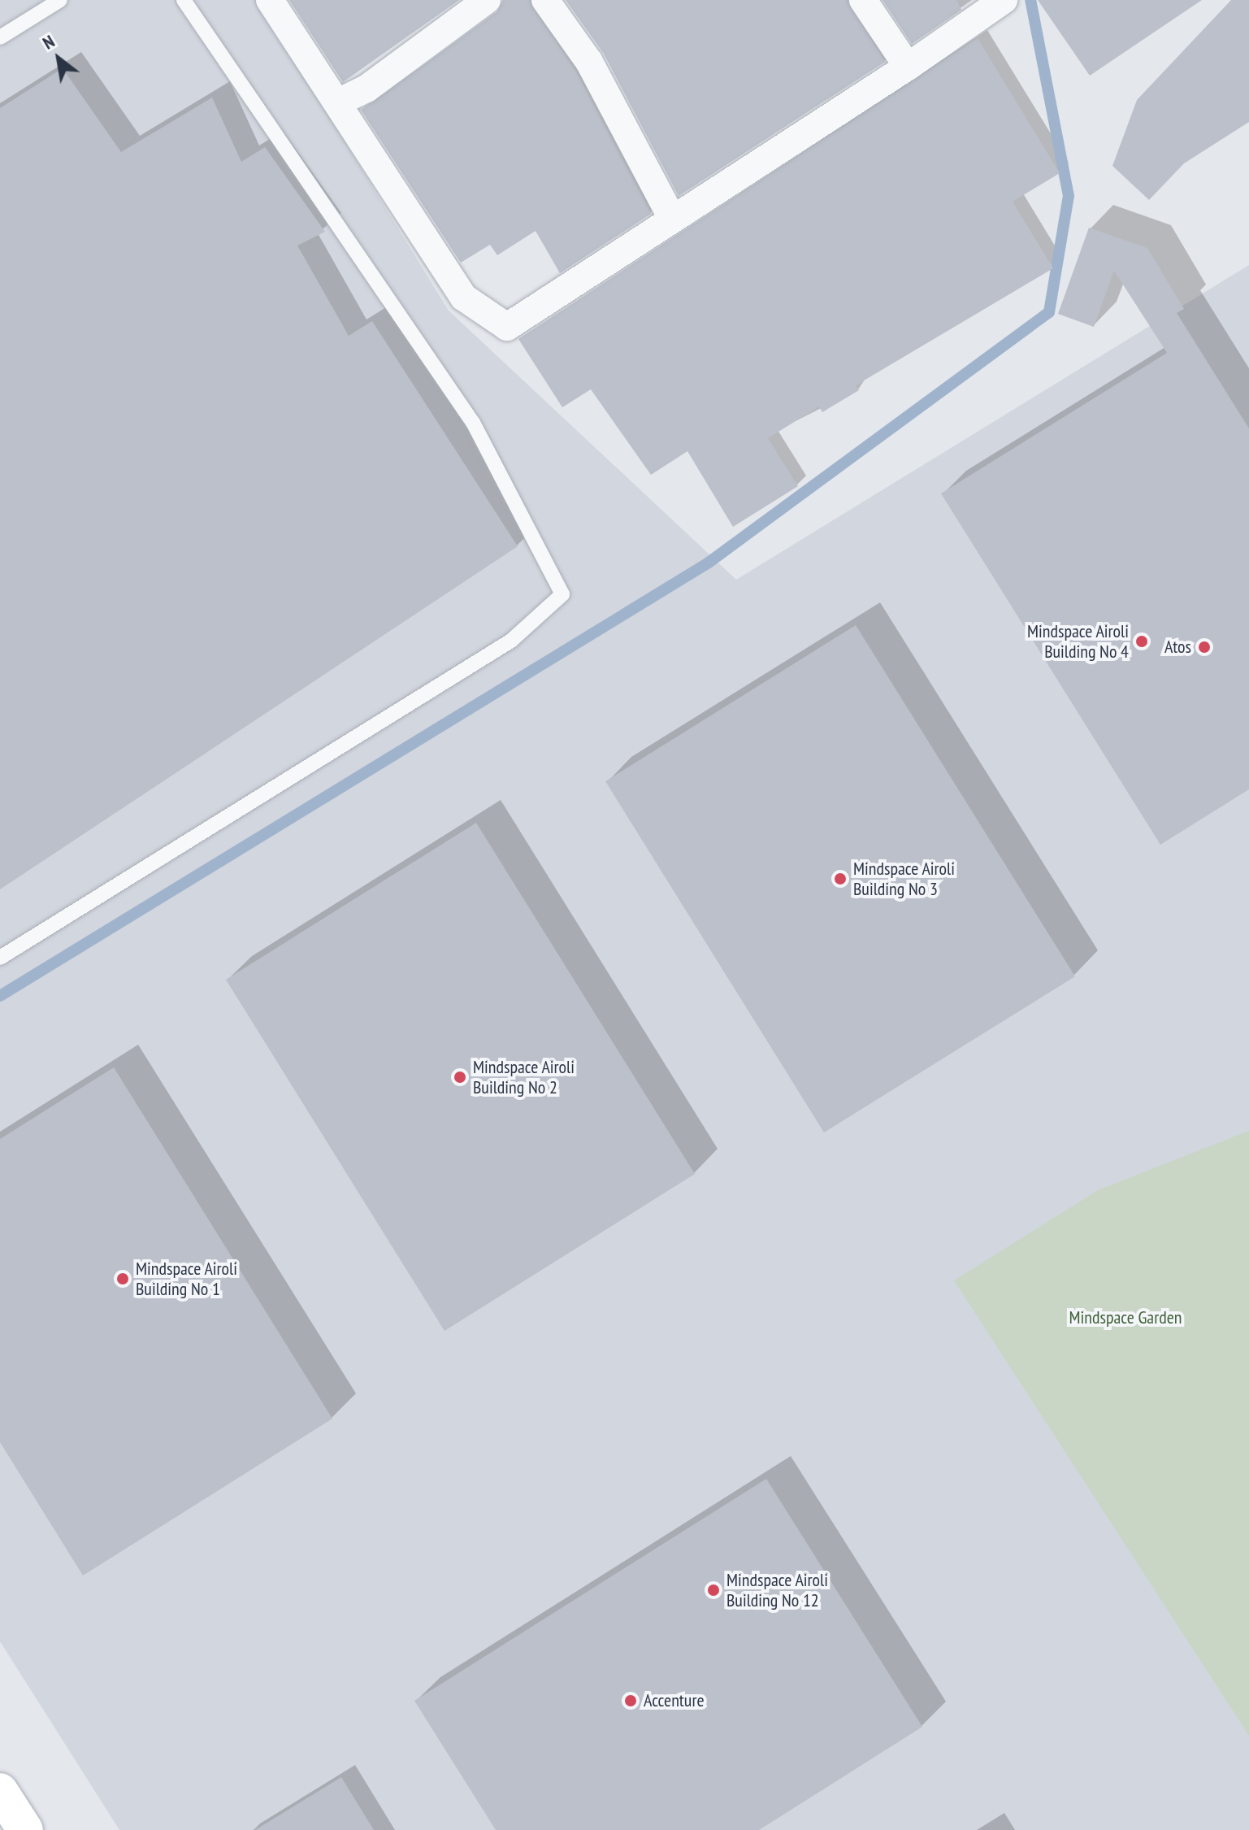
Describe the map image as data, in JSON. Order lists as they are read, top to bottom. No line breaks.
{"parks":["Mindspace Garden"],"places":["Mindspace Airoli Building No 4","Atos","Mindspace Airoli Building No 3","Mindspace Airoli Building No 2","Mindspace Airoli Building No 1","Mindspace Airoli Building No 12","Accenture"],"north":"top left"}
